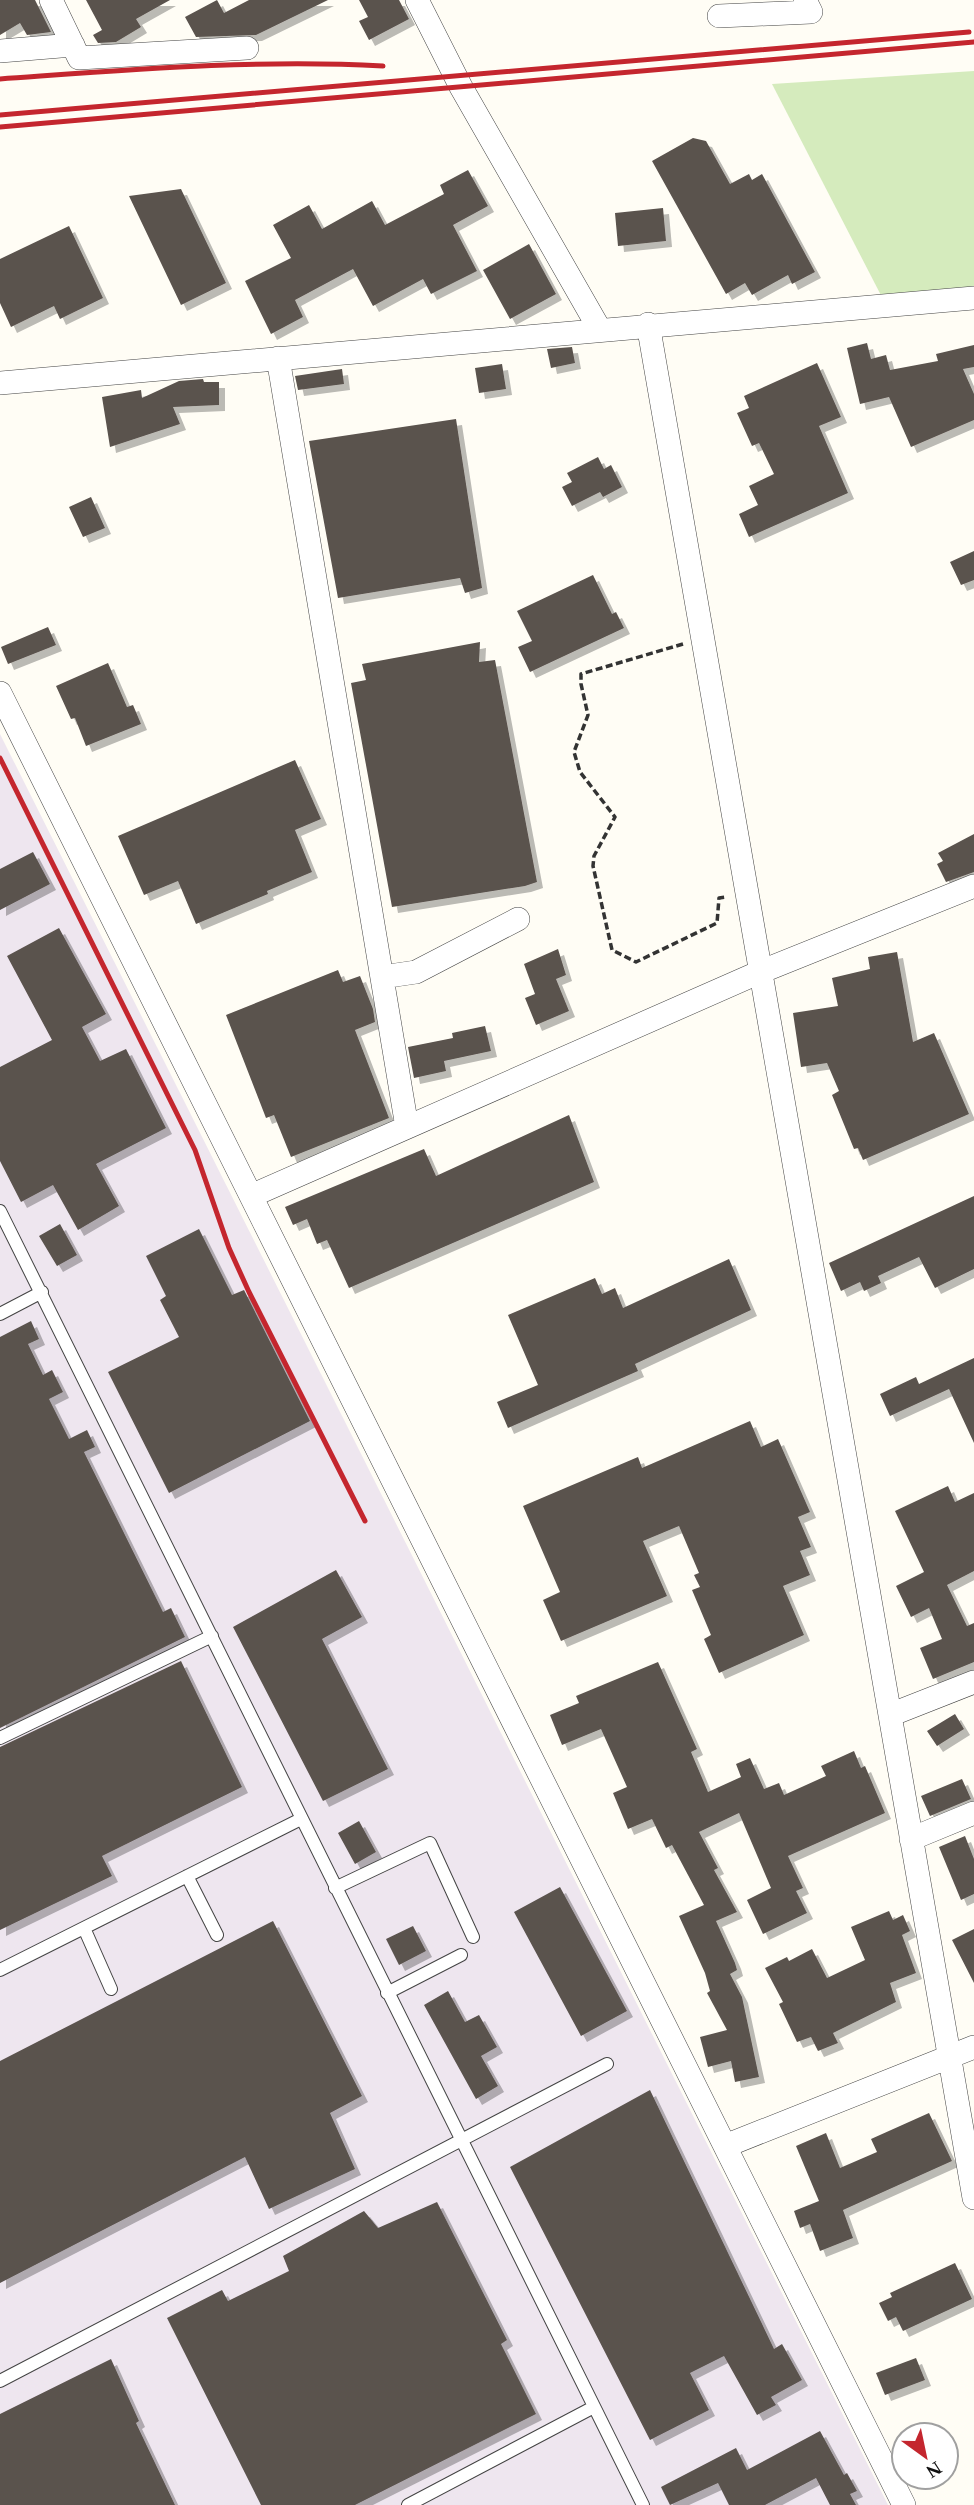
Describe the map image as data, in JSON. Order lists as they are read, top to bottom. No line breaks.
{"north":"bottom right"}
